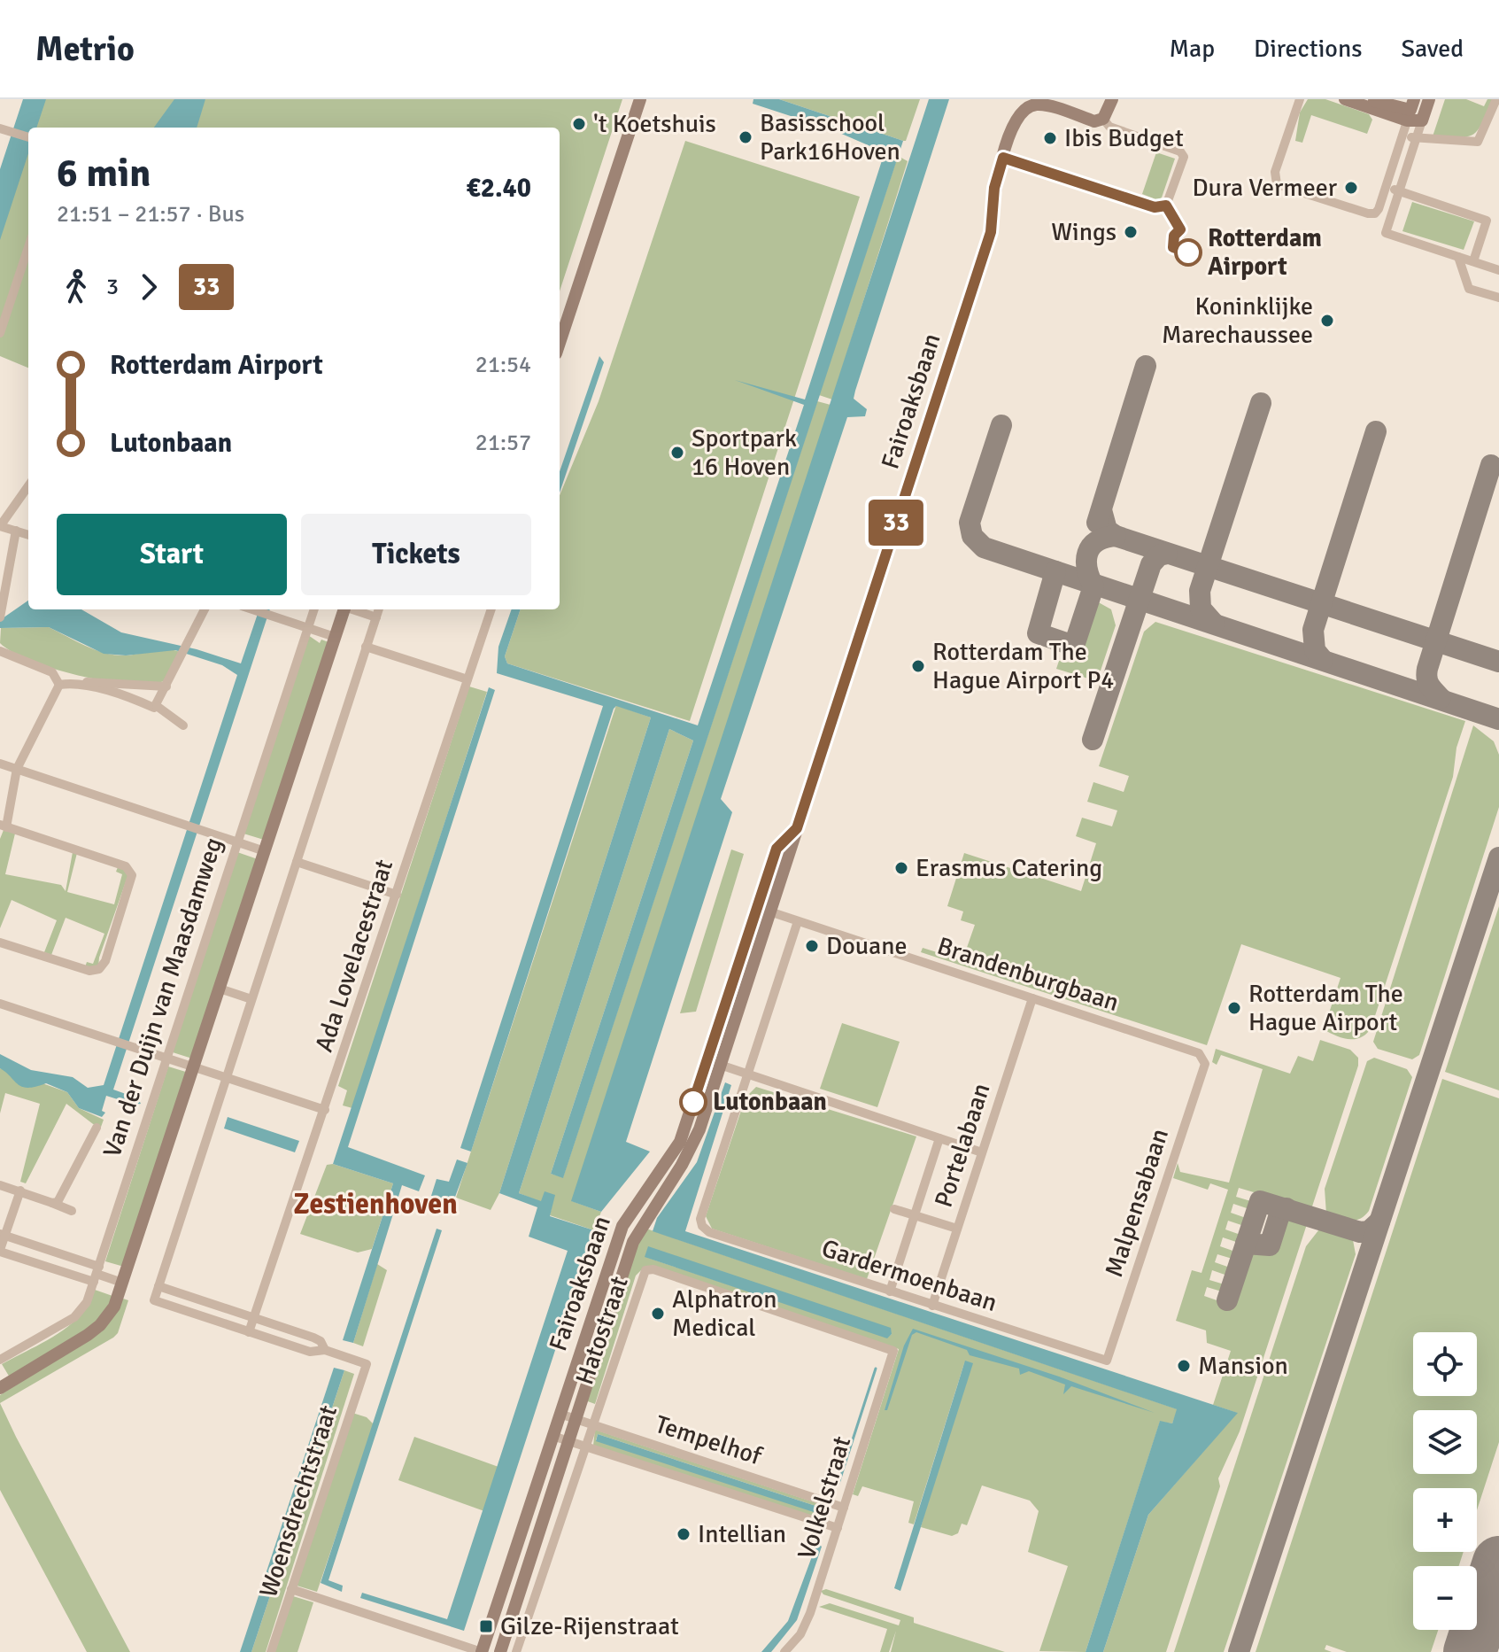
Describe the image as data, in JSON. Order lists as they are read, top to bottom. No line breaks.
{"streets":{"main road":["Fairoaksbaan","Van der Duijn van Maasdamweg"],"street":["Ada Lovelacestraat","Brandenburgbaan","Portelabaan","Malpensabaan","Gardermoenbaan","Hatostraat","Tempelhof","Volkelstraat","Woensdrechtstraat"]},"crossings":[["Fairoaksbaan","Brandenburgbaan"],["Fairoaksbaan","Tempelhof"],["Brandenburgbaan","Portelabaan"],["Brandenburgbaan","Malpensabaan"],["Portelabaan","Gardermoenbaan"],["Malpensabaan","Gardermoenbaan"],["Hatostraat","Tempelhof"],["Hatostraat","Volkelstraat"],["Tempelhof","Volkelstraat"]],"districts":["Zestienhoven"],"places":{"other":["'t Koetshuis","Basisschool Park16Hoven","Ibis Budget","Dura Vermeer","Wings","Rotterdam Airport","Koninklijke Marechaussee","Sportpark 16 Hoven","Rotterdam The Hague Airport P4","Erasmus Catering","Douane","Rotterdam The Hague Airport","Lutonbaan","Alphatron Medical","Mansion","Intellian"],"transit":["Gilze-Rijenstraat"]},"lines":["bus line 33"],"page":{"header":"Metrio","nav":["Map","Directions","Saved"],"on_map":"33","heading":["6 min","21:51 – 21:57 · Bus","€2.40"],"legs":["3","33"],"list":[{"name":"Rotterdam Airport","value":"21:54"},{"name":"Lutonbaan","value":"21:57"}],"buttons":["Start","Tickets"],"map_buttons":["+","−"]}}
